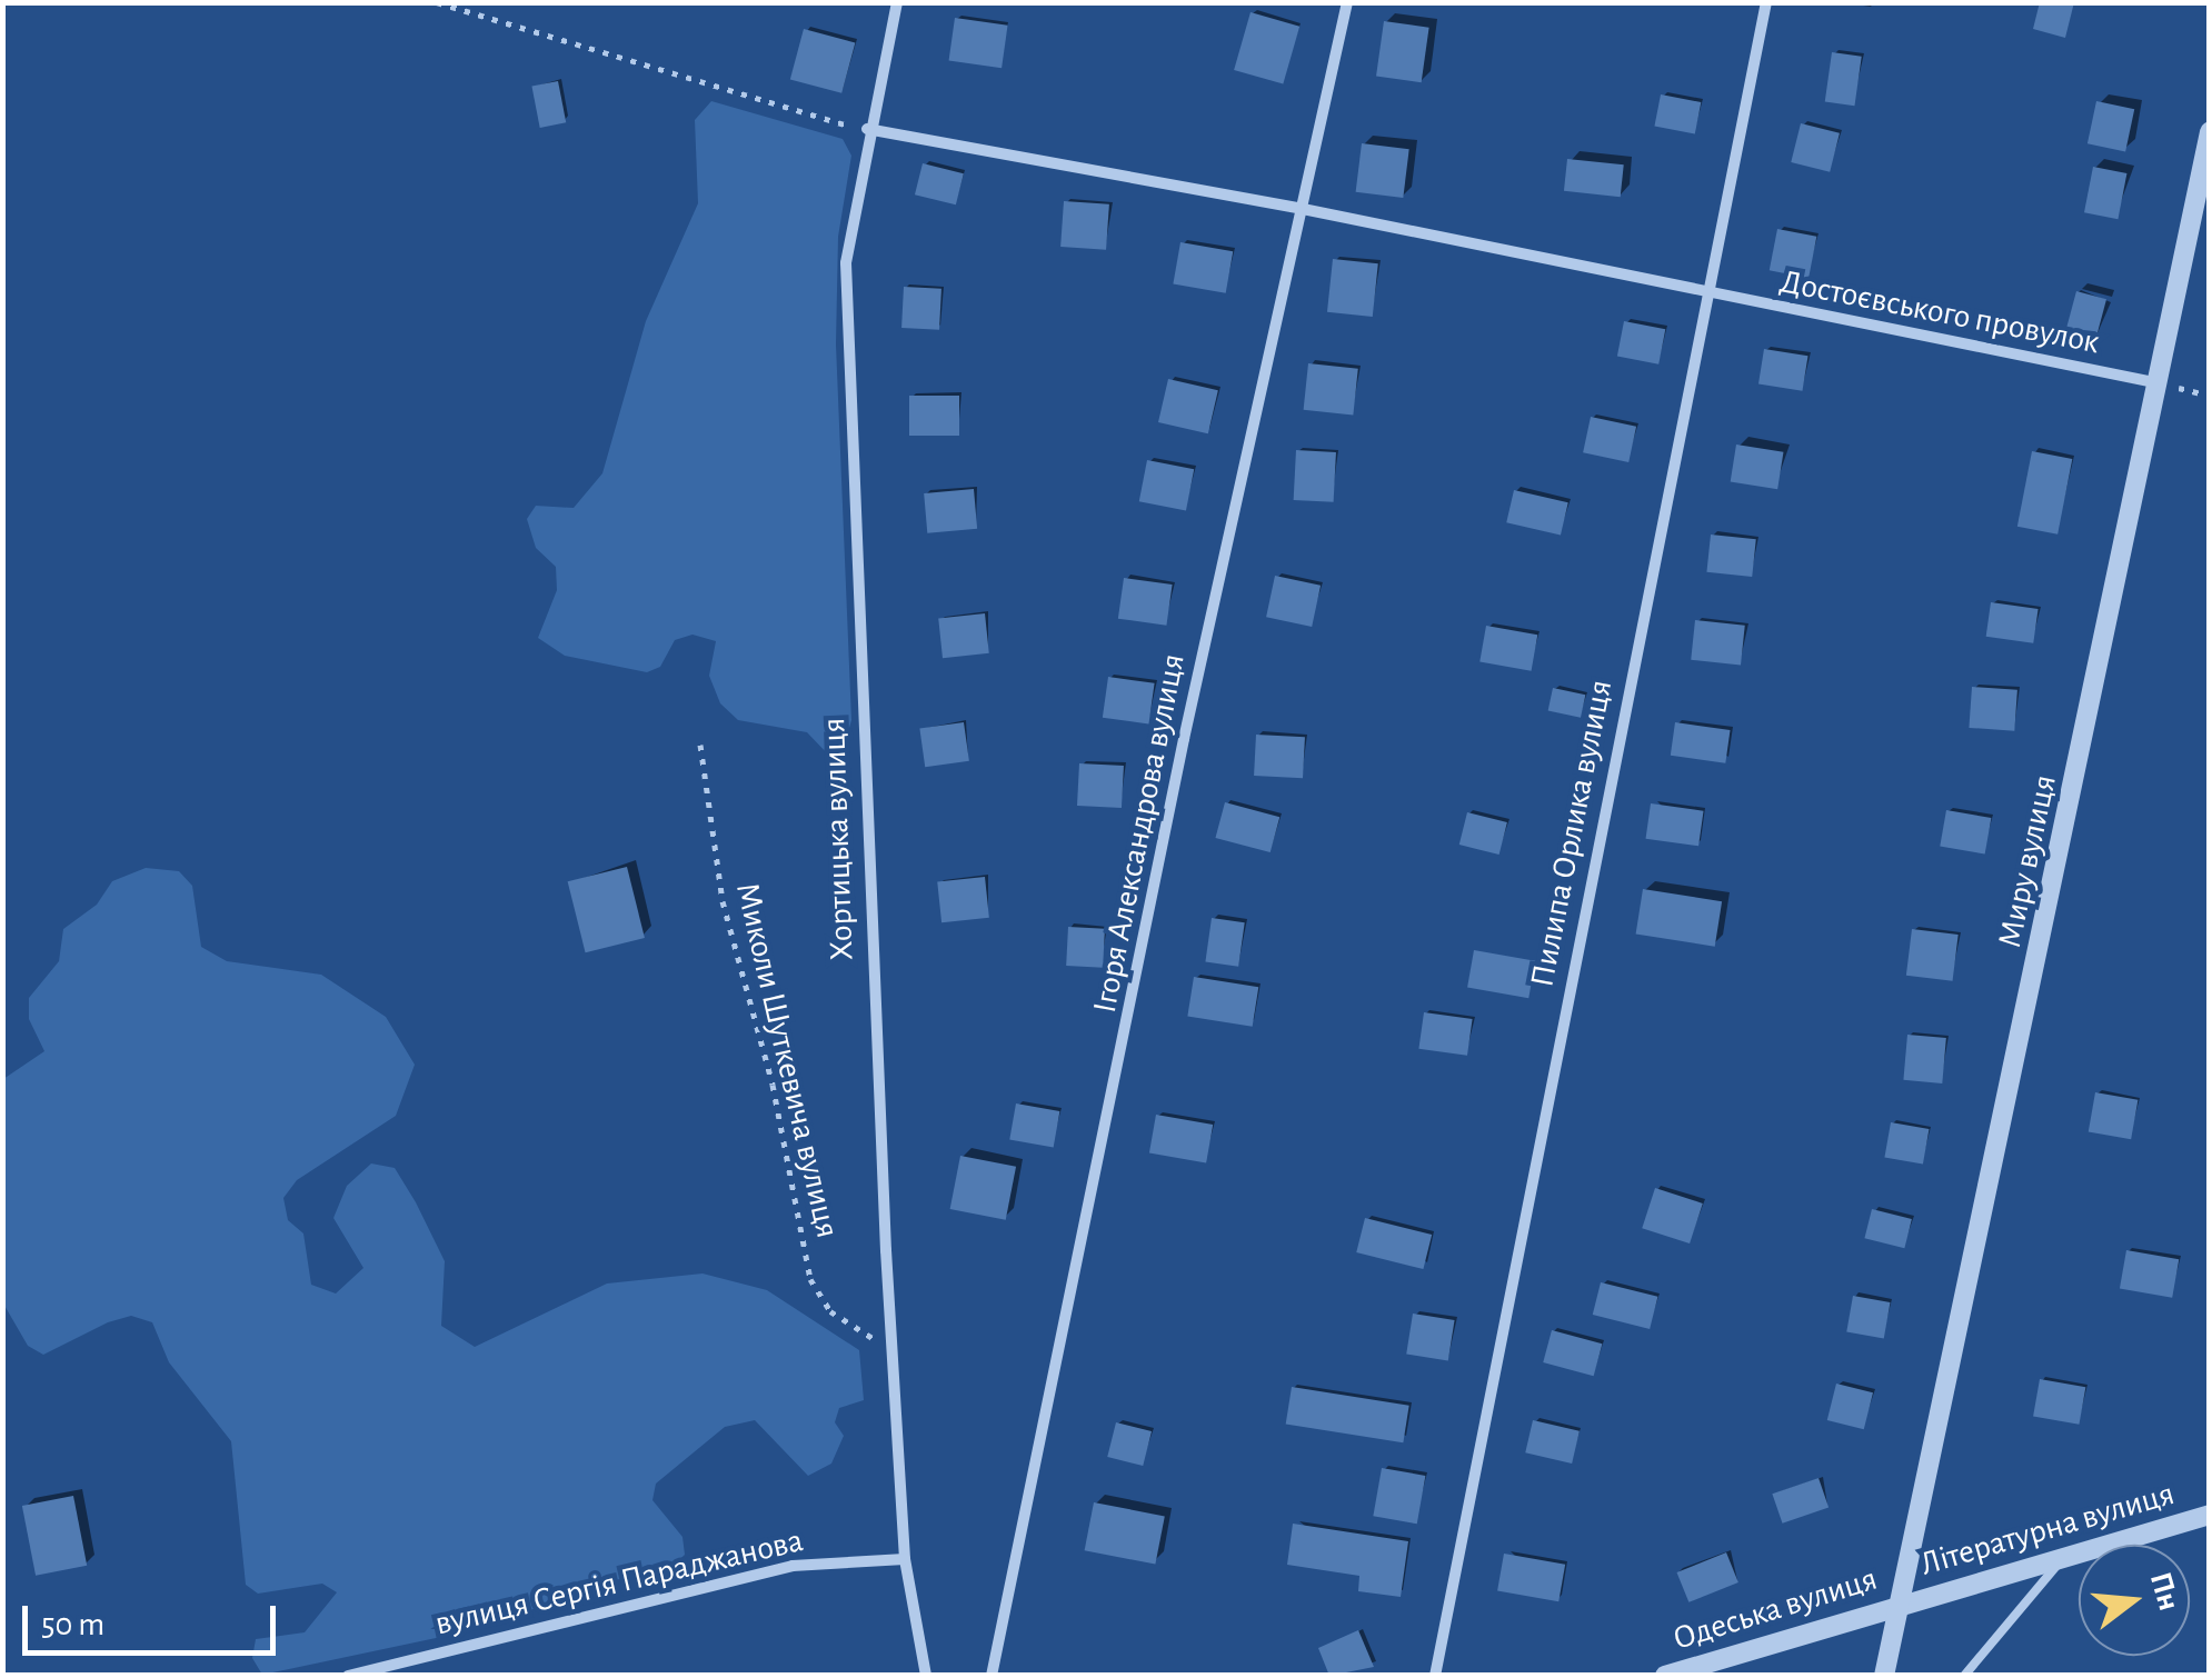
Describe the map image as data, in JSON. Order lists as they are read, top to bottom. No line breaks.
{"streets":{"street":["Достоєвського провулок","Ігоря Александрова вулиця","Пилипа Орлика вулиця","Хортицька вулиця","Миру вулиця","Літературна вулиця","вулиця Сергія Параджанова","Одеська вулиця"],"path":["Миколи Шуткевича вулиця"]},"crossings":[["Достоєвського провулок","Ігоря Александрова вулиця"],["Достоєвського провулок","Пилипа Орлика вулиця"],["Достоєвського провулок","Хортицька вулиця"],["Достоєвського провулок","Миру вулиця"],["Хортицька вулиця","Миколи Шуткевича вулиця"],["Хортицька вулиця","вулиця Сергія Параджанова"],["Миру вулиця","Літературна вулиця"],["Миру вулиця","Одеська вулиця"],["Літературна вулиця","Одеська вулиця"]],"scale_bar":"50 m","north":"right"}
